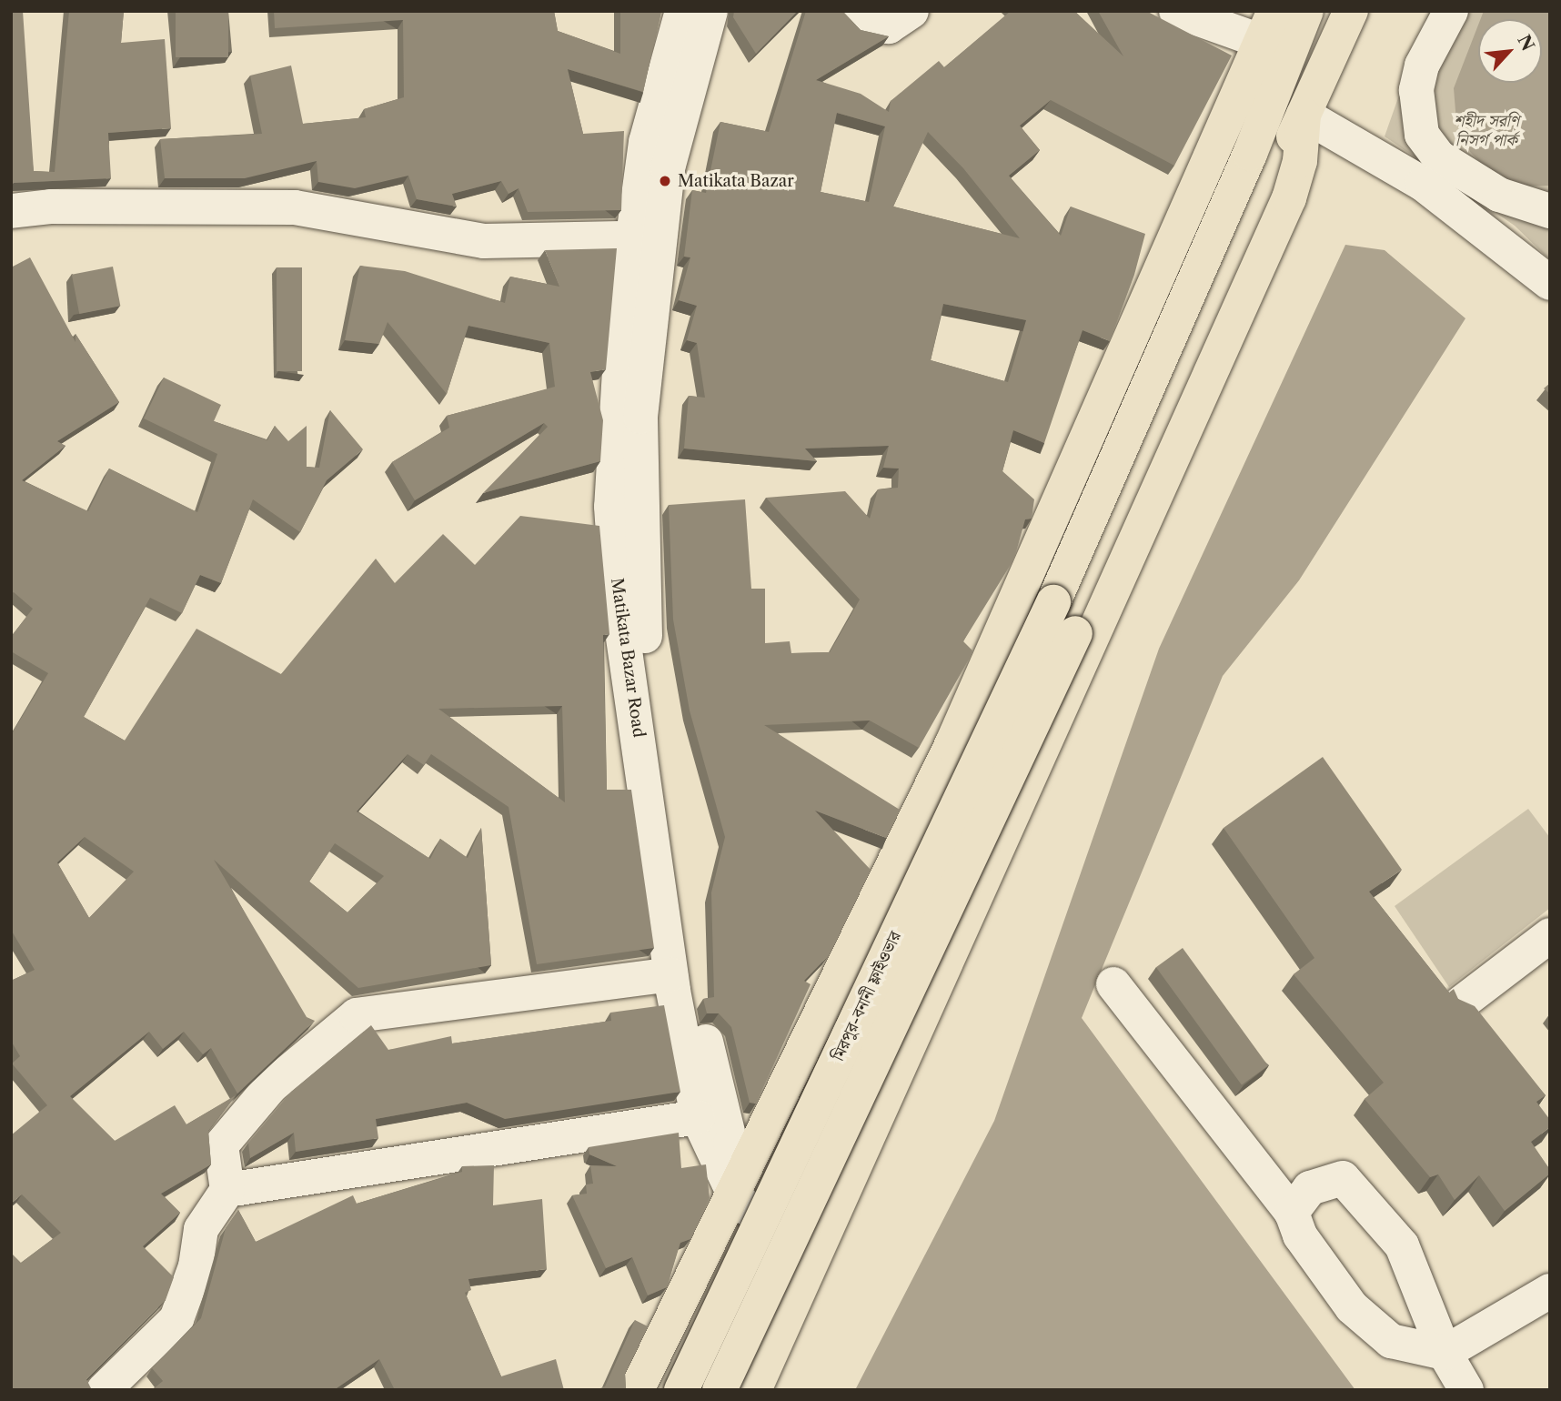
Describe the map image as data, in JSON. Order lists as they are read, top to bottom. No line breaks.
{"streets":{"main road":["মিরপুর-বনানী ফ্লাইওভার"],"street":["Matikata Bazar Road"]},"parks":["শহীদ সরণি নিসর্গ পার্ক"],"places":["Matikata Bazar"],"north":"top right"}
